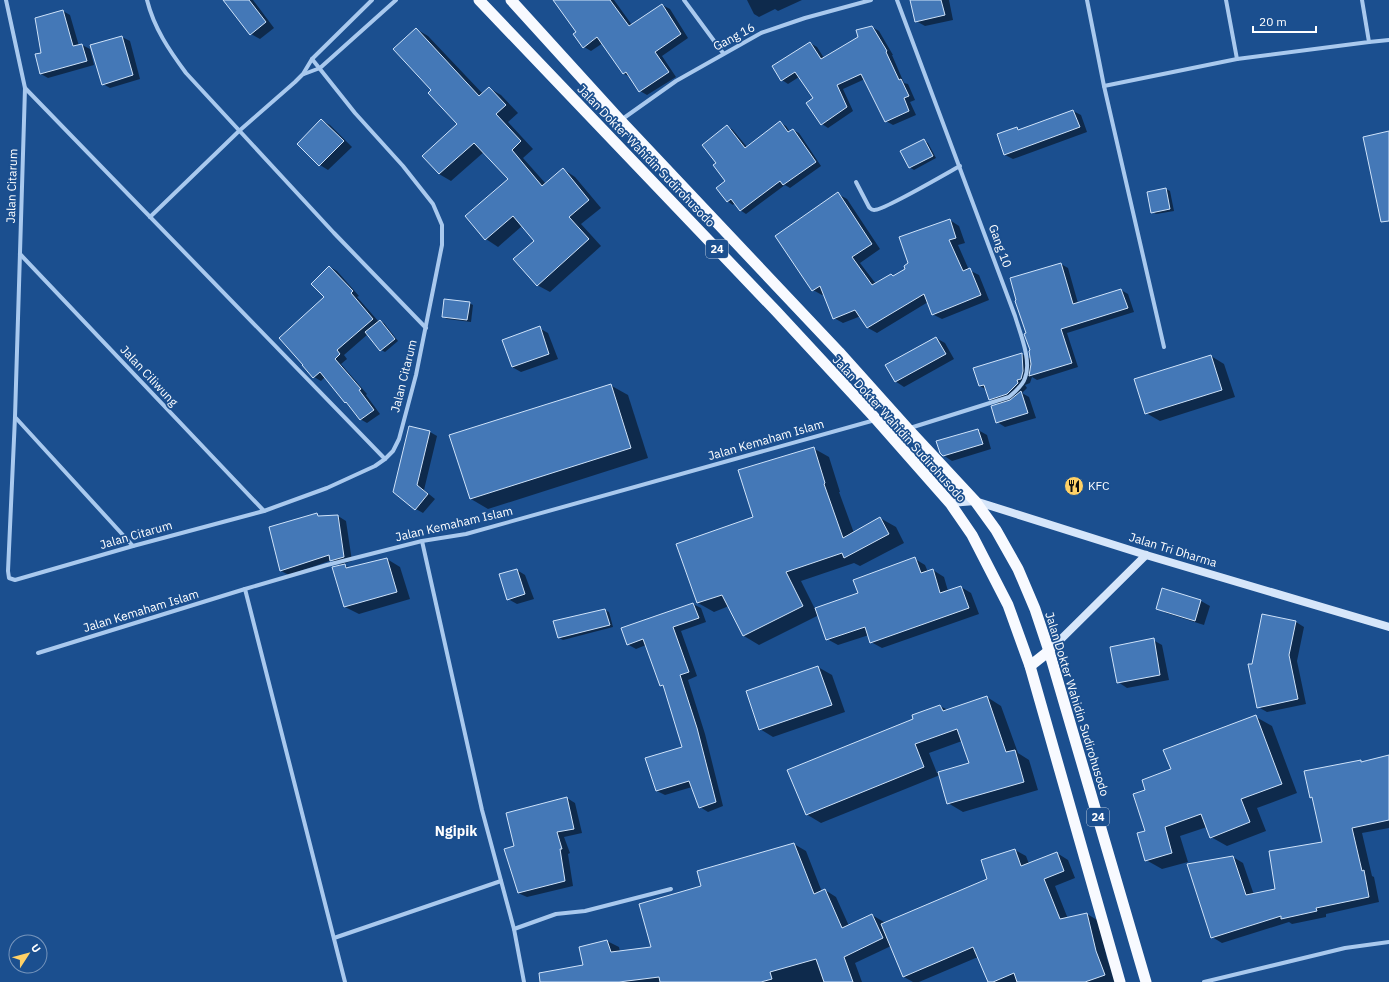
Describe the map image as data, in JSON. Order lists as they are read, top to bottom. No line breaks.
{"streets":{"highway":["Jalan Dokter Wahidin Sudirohusodo","24"],"main road":["Jalan Tri Dharma"],"street":["Gang 16","Jalan Citarum","Gang 10","Jalan Ciliwung","Jalan Kemaham Islam"]},"crossings":[["Gang 16","Jalan Dokter Wahidin Sudirohusodo"],["Jalan Dokter Wahidin Sudirohusodo","Gang 10"],["Jalan Dokter Wahidin Sudirohusodo","Jalan Kemaham Islam"],["Jalan Dokter Wahidin Sudirohusodo","Jalan Tri Dharma"],["Jalan Citarum","Jalan Ciliwung"]],"districts":["Ngipik"],"places":{"restaurant":["KFC"]},"scale_bar":"20 m","north":"top right"}
